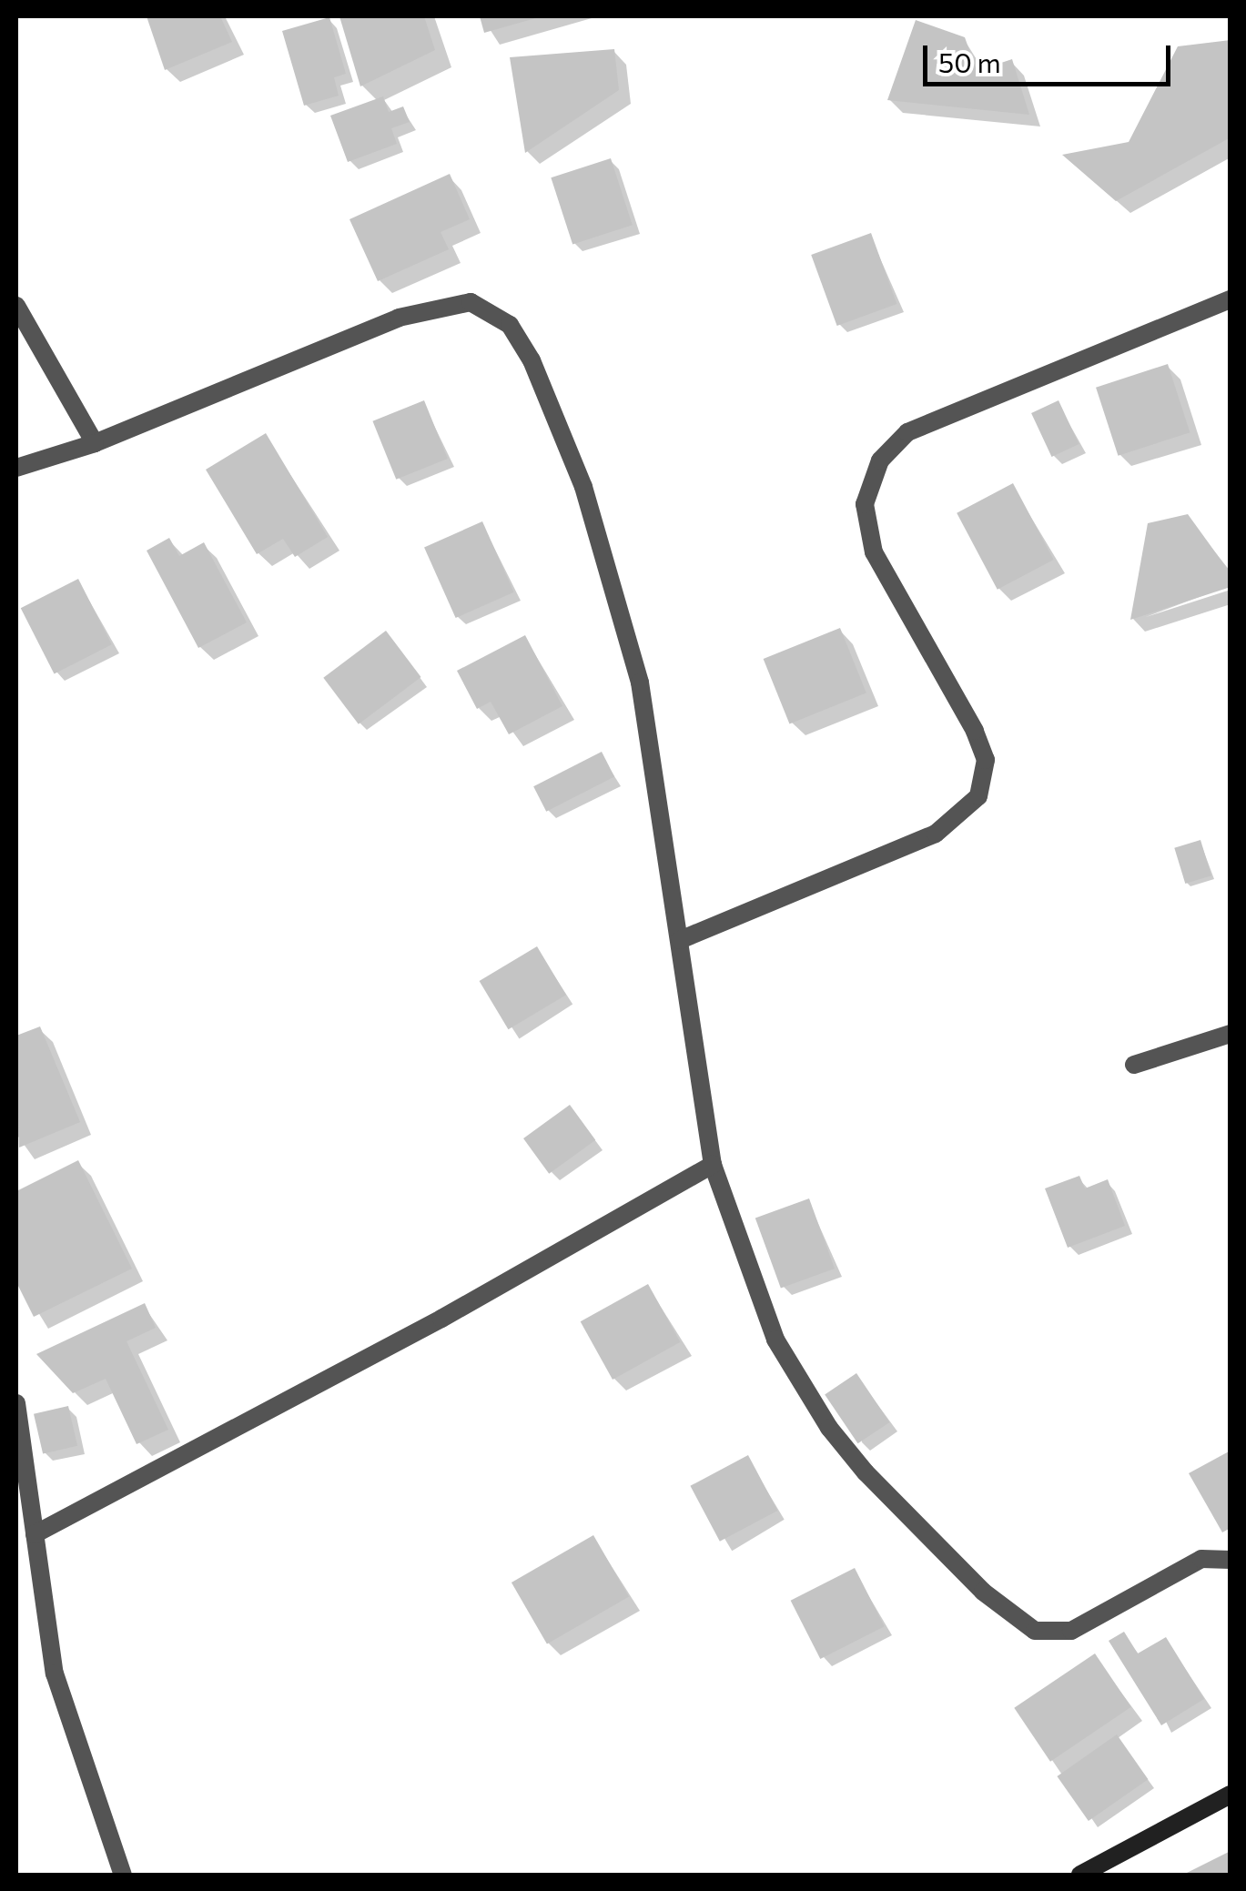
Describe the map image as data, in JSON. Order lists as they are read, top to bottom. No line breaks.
{"scale_bar":"50 m"}
